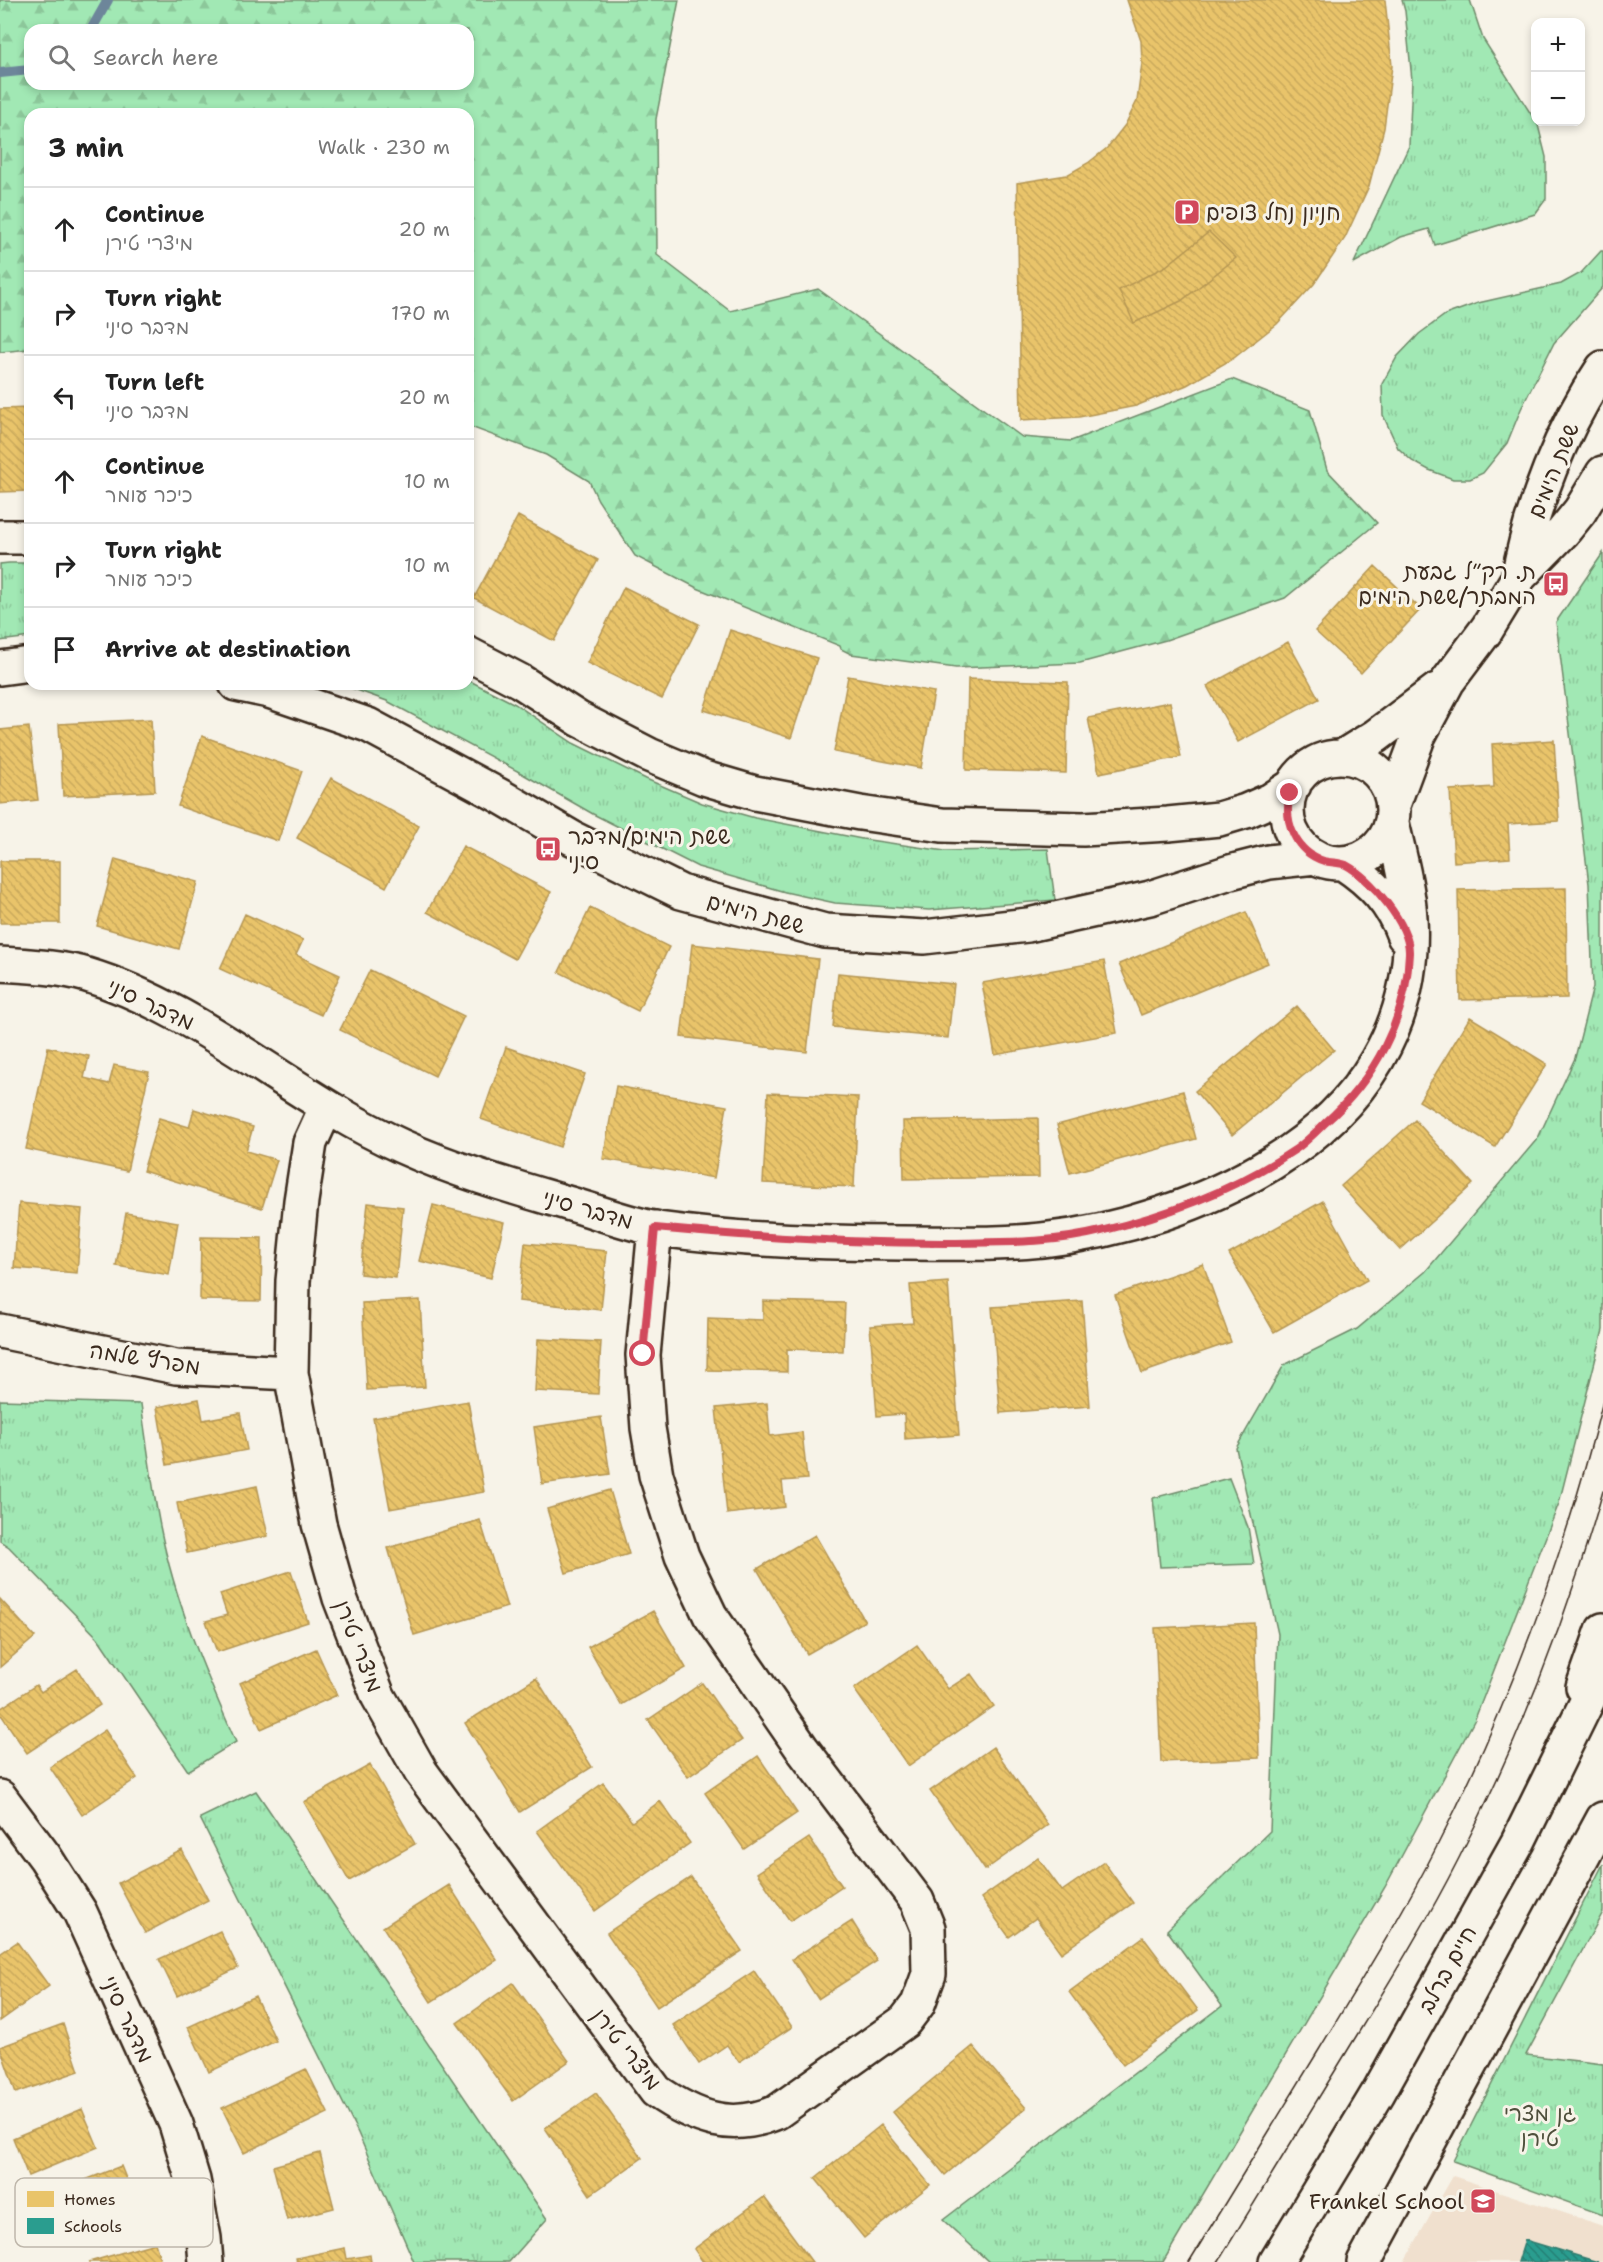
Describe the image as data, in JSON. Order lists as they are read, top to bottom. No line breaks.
{"streets":{"main road":["ששת הימים","מדבר סיני","מפרץ שלמה","מיצרי טירן","חיים ברלב"]},"crossings":[["ששת הימים","מדבר סיני"],["מדבר סיני","מיצרי טירן"],["מפרץ שלמה","מיצרי טירן"]],"parks":["גן מצרי טירן"],"places":{"parking":["חניון נחל צופים"],"bus stop":["ת. רק״ל גבעת המבתר/ששת הימים","ששת הימים/מדבר סיני"],"school or university":["Frankel School"]},"legend":["Homes","Schools"],"page":{"map_buttons":["+","−"],"search":"Search here","heading":["3 min","Walk · 230 m"],"list":[["Continue","מיצרי טירן","20 m"],["Turn right","מדבר סיני","170 m"],["Turn left","מדבר סיני","20 m"],["Continue","כיכר עומר","10 m"],["Turn right","כיכר עומר","10 m"],"Arrive at destination"]}}
